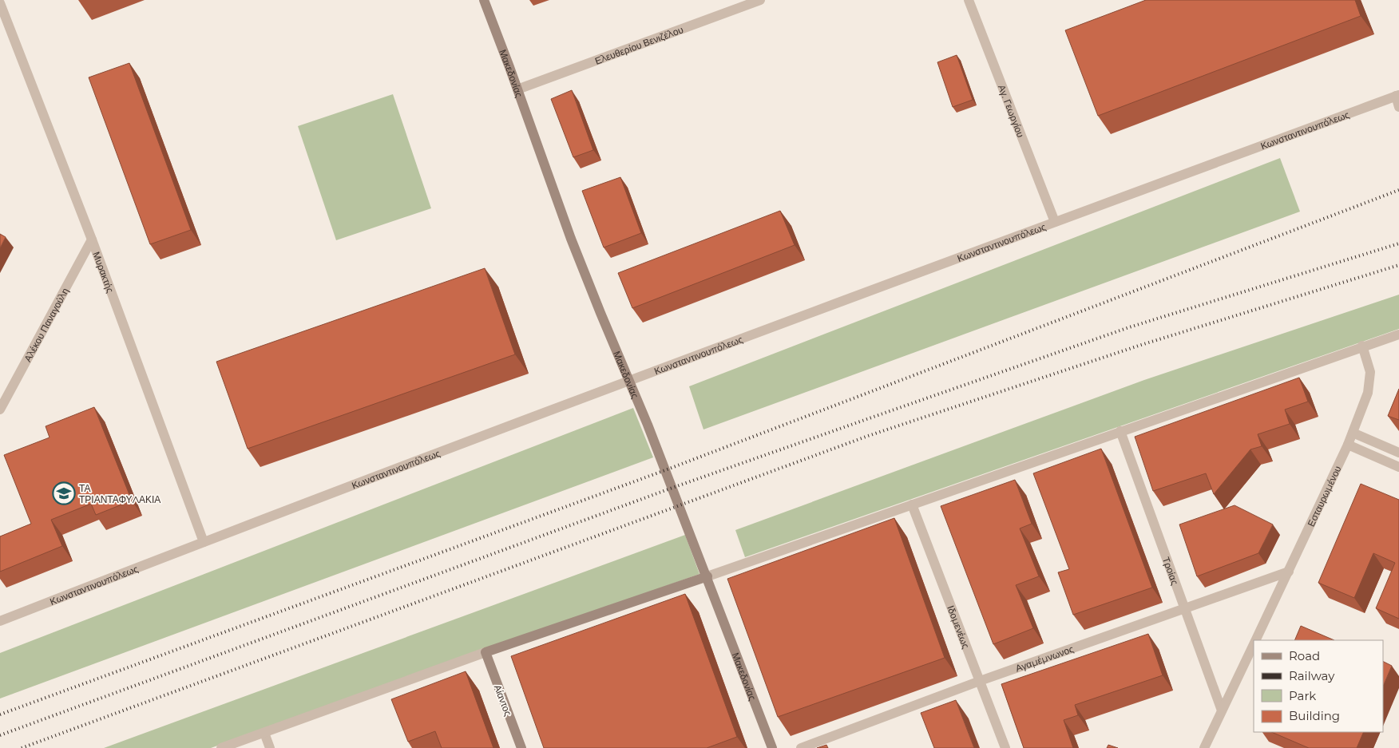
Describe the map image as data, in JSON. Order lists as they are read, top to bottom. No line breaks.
{"streets":{"street":["Ελευθερίου Βενιζέλου","Μακεδονίας","Αγ. Γεωργίου","Κωνσταντινουπόλεως","Μυρακτής","Αλέκου Παναγούλη","Εσταυρωμένου","Τροίας","Ιδομενέως","Αγαμέμνωνος","Αίαντος"]},"crossings":[["Ελευθερίου Βενιζέλου","Μακεδονίας"],["Μακεδονίας","Κωνσταντινουπόλεως"],["Αγ. Γεωργίου","Κωνσταντινουπόλεως"],["Κωνσταντινουπόλεως","Μυρακτής"],["Μυρακτής","Αλέκου Παναγούλη"],["Εσταυρωμένου","Τροίας"],["Εσταυρωμένου","Αγαμέμνωνος"],["Τροίας","Αγαμέμνωνος"],["Ιδομενέως","Αγαμέμνωνος"]],"places":{"school or university":["ΤΑ ΤΡΙΑΝΤΑΦΥΛΑΚΙΑ"]},"legend":["Road","Railway","Park","Building"]}
